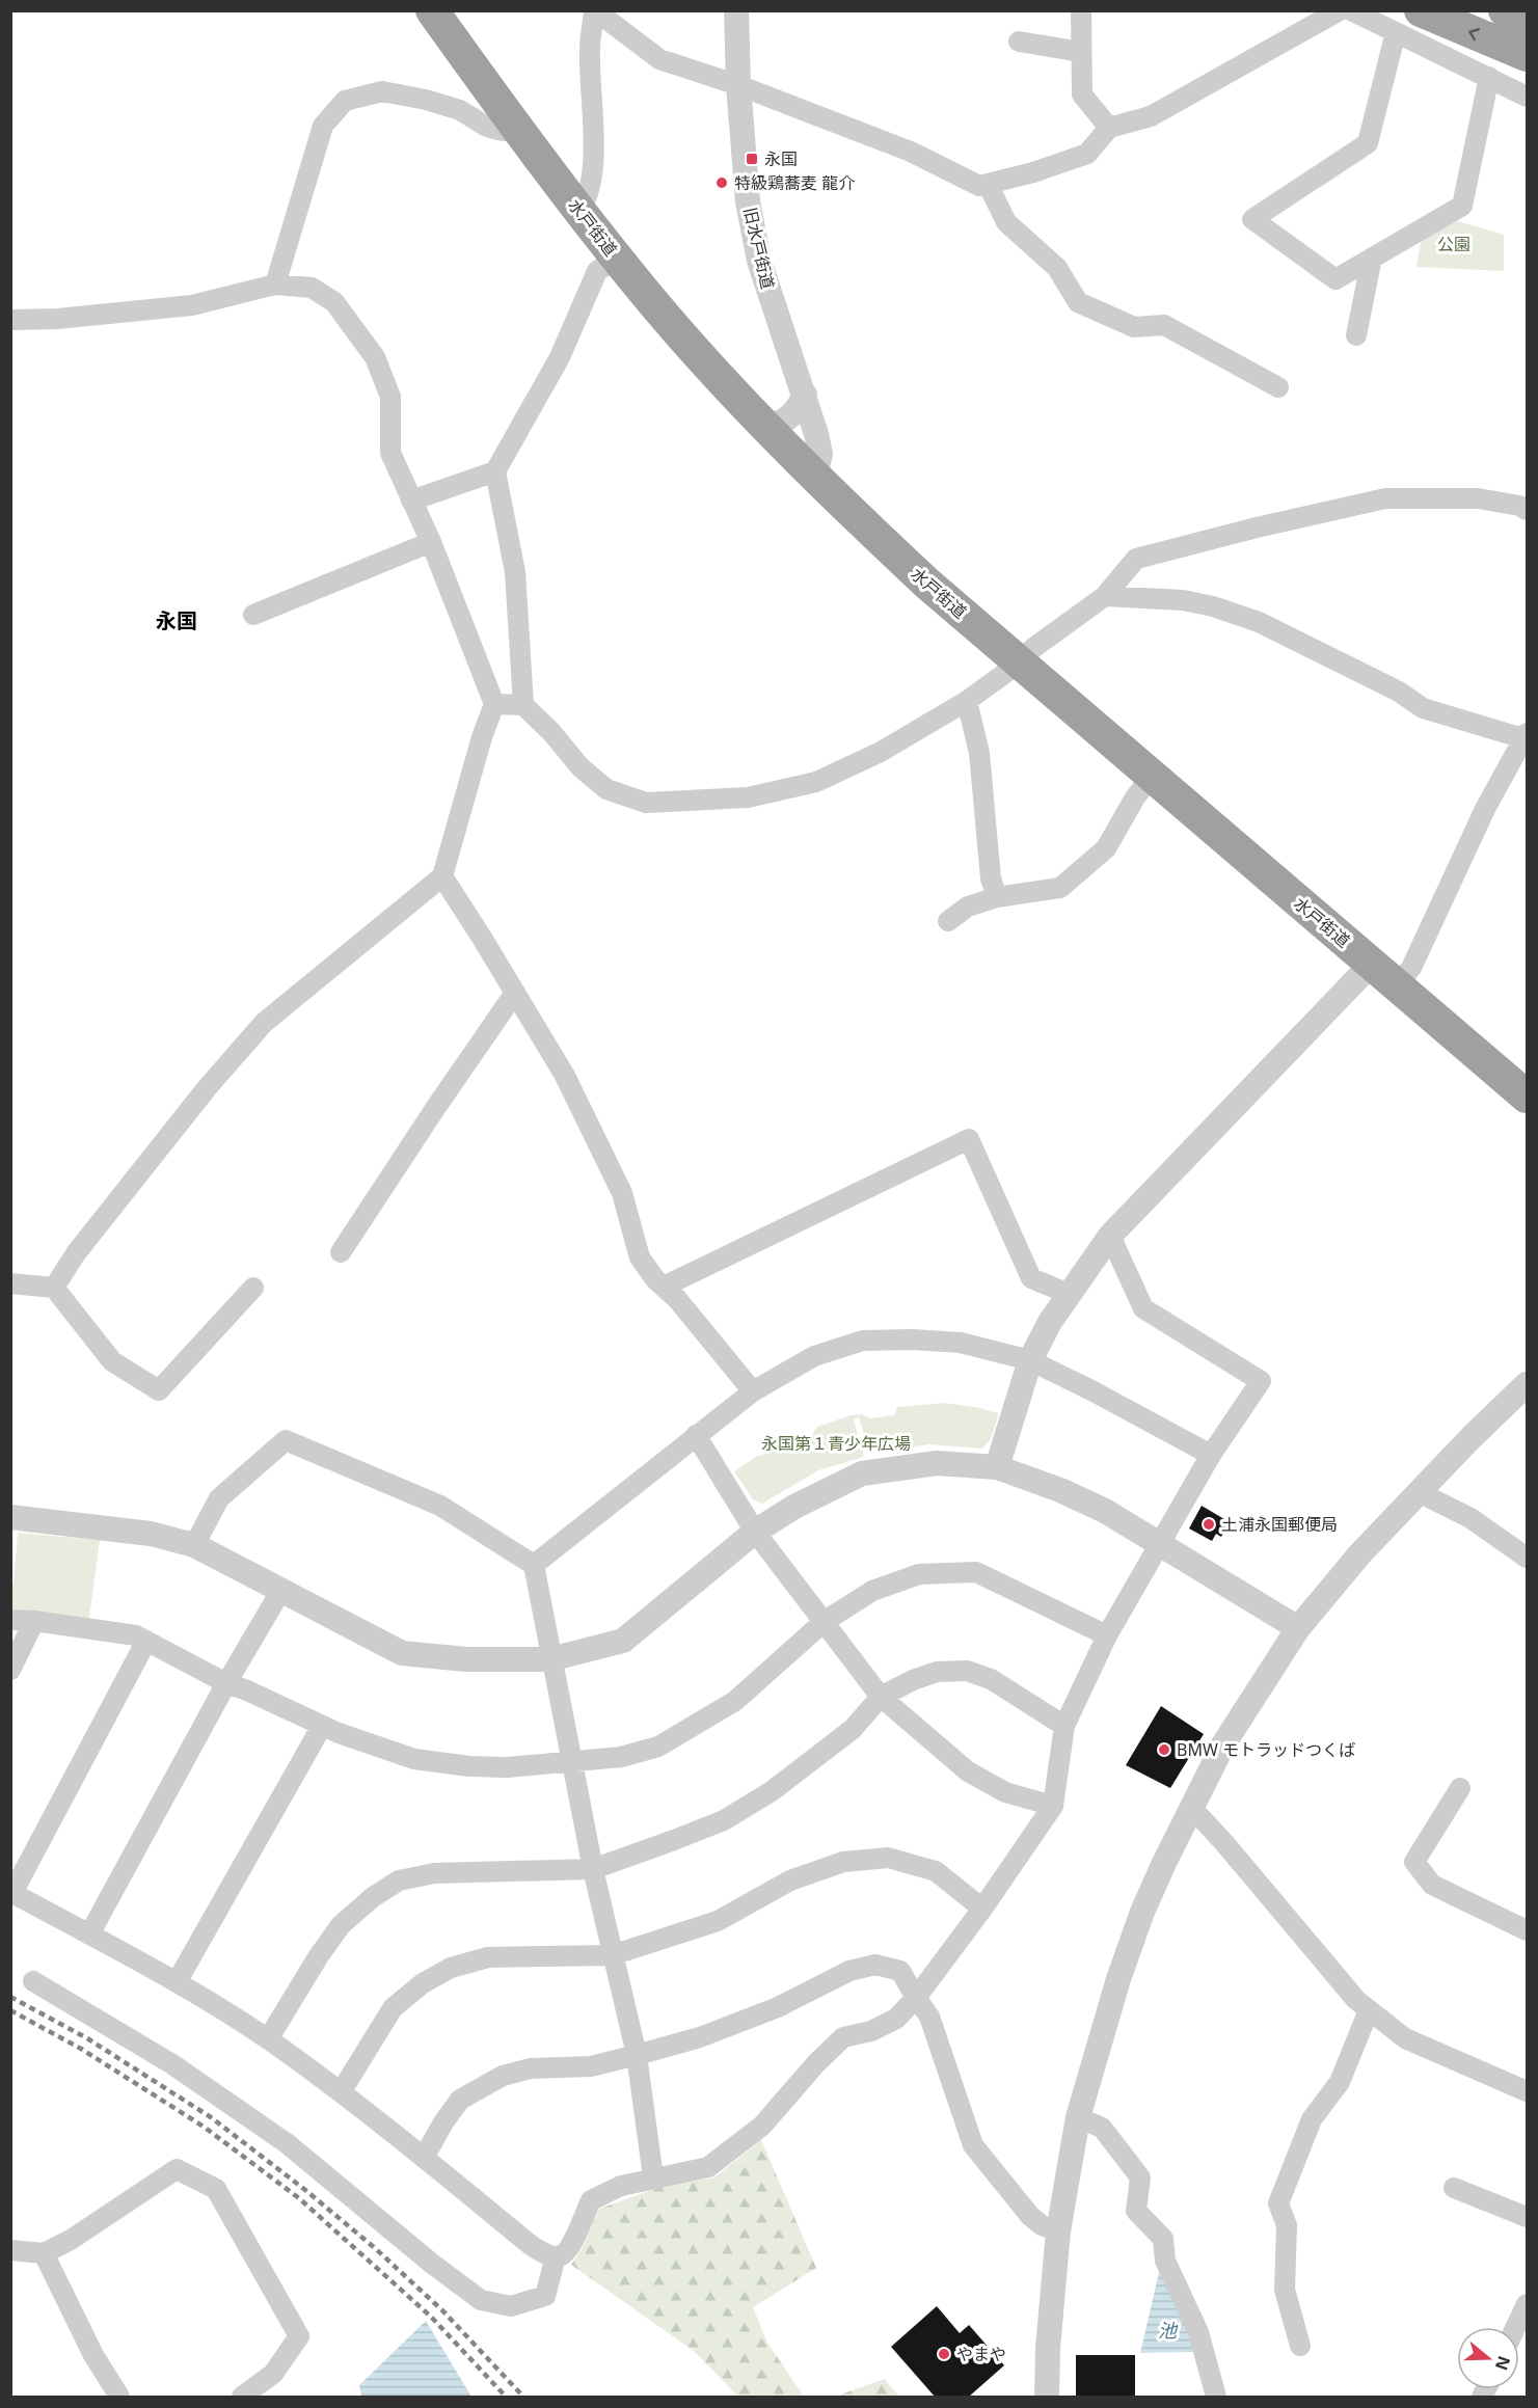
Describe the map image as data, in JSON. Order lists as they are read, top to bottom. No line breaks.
{"streets":{"highway":["水戸街道"],"street":["旧水戸街道"]},"crossings":[["水戸街道","旧水戸街道"]],"districts":["永国"],"water":["池"],"parks":["公園","永国第１青少年広場"],"places":{"transit":["永国"],"other":["特級鶏蕎麦 龍介","土浦永国郵便局","BMW モトラッドつくば","やまや"]},"north":"right"}
